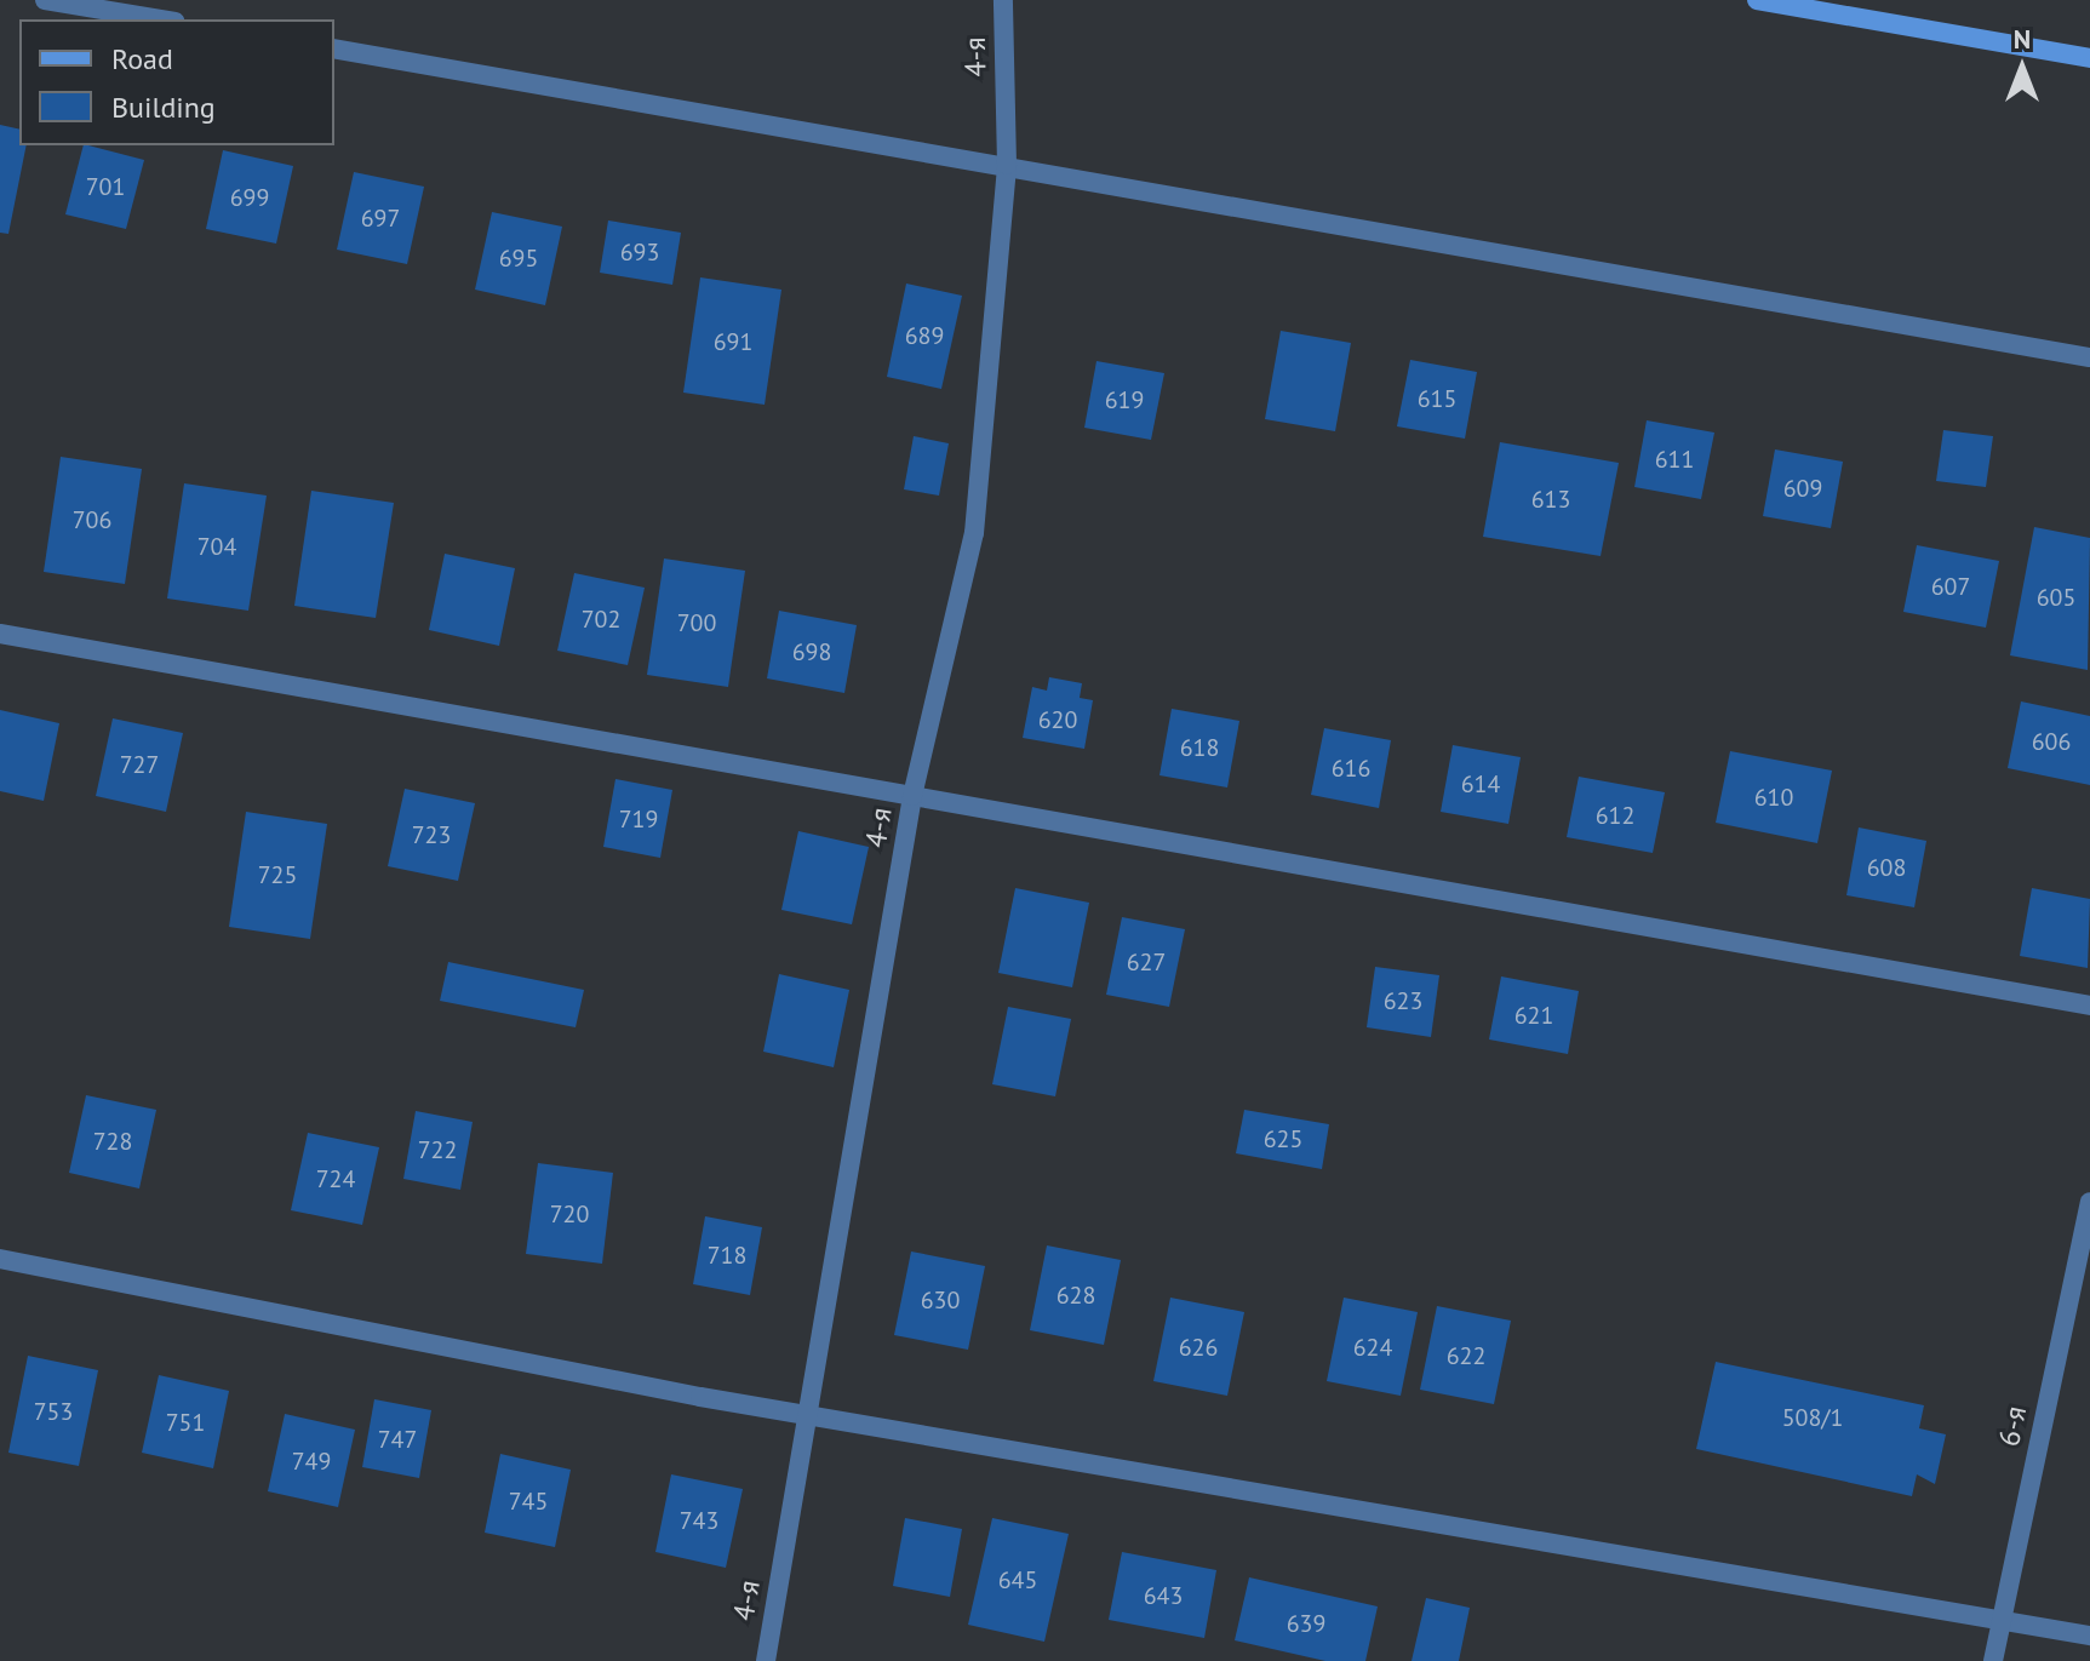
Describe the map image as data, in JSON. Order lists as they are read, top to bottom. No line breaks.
{"streets":{"street":["4-я","6-я"]},"house_numbers":["701","699","697","693","695","689","691","615","619","611","609","613","706","704","607","605","702","700","698","620","606","618","727","616","614","610","612","719","723","608","725","627","623","621","625","728","722","724","720","718","628","630","626","624","622","753","508/1","751","747","749","745","743","645","643","639"],"legend":["Road","Building"],"north":"top"}
